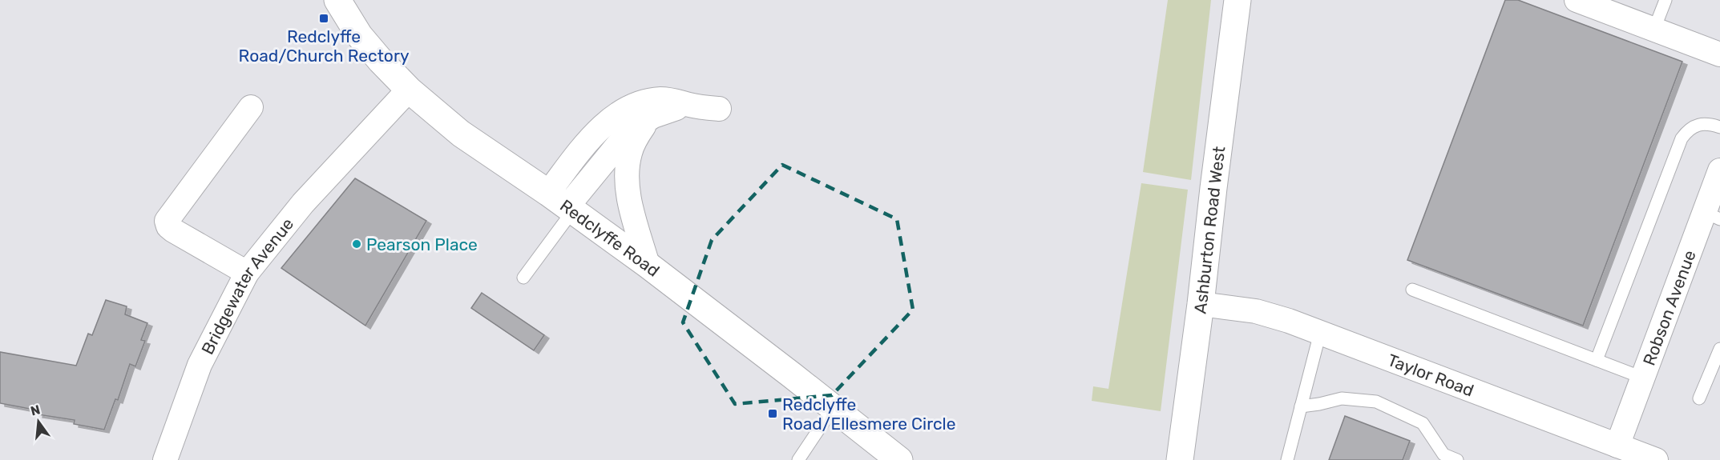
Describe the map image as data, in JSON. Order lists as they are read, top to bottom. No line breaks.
{"streets":{"main road":["Ashburton Road West","Redclyffe Road"],"street":["Bridgewater Avenue","Robson Avenue","Taylor Road"]},"crossings":[["Ashburton Road West","Taylor Road"],["Redclyffe Road","Bridgewater Avenue"],["Robson Avenue","Taylor Road"]],"places":{"transit":["Redclyffe Road/Church Rectory","Redclyffe Road/Ellesmere Circle"],"other":["Pearson Place"]},"north":"top"}
